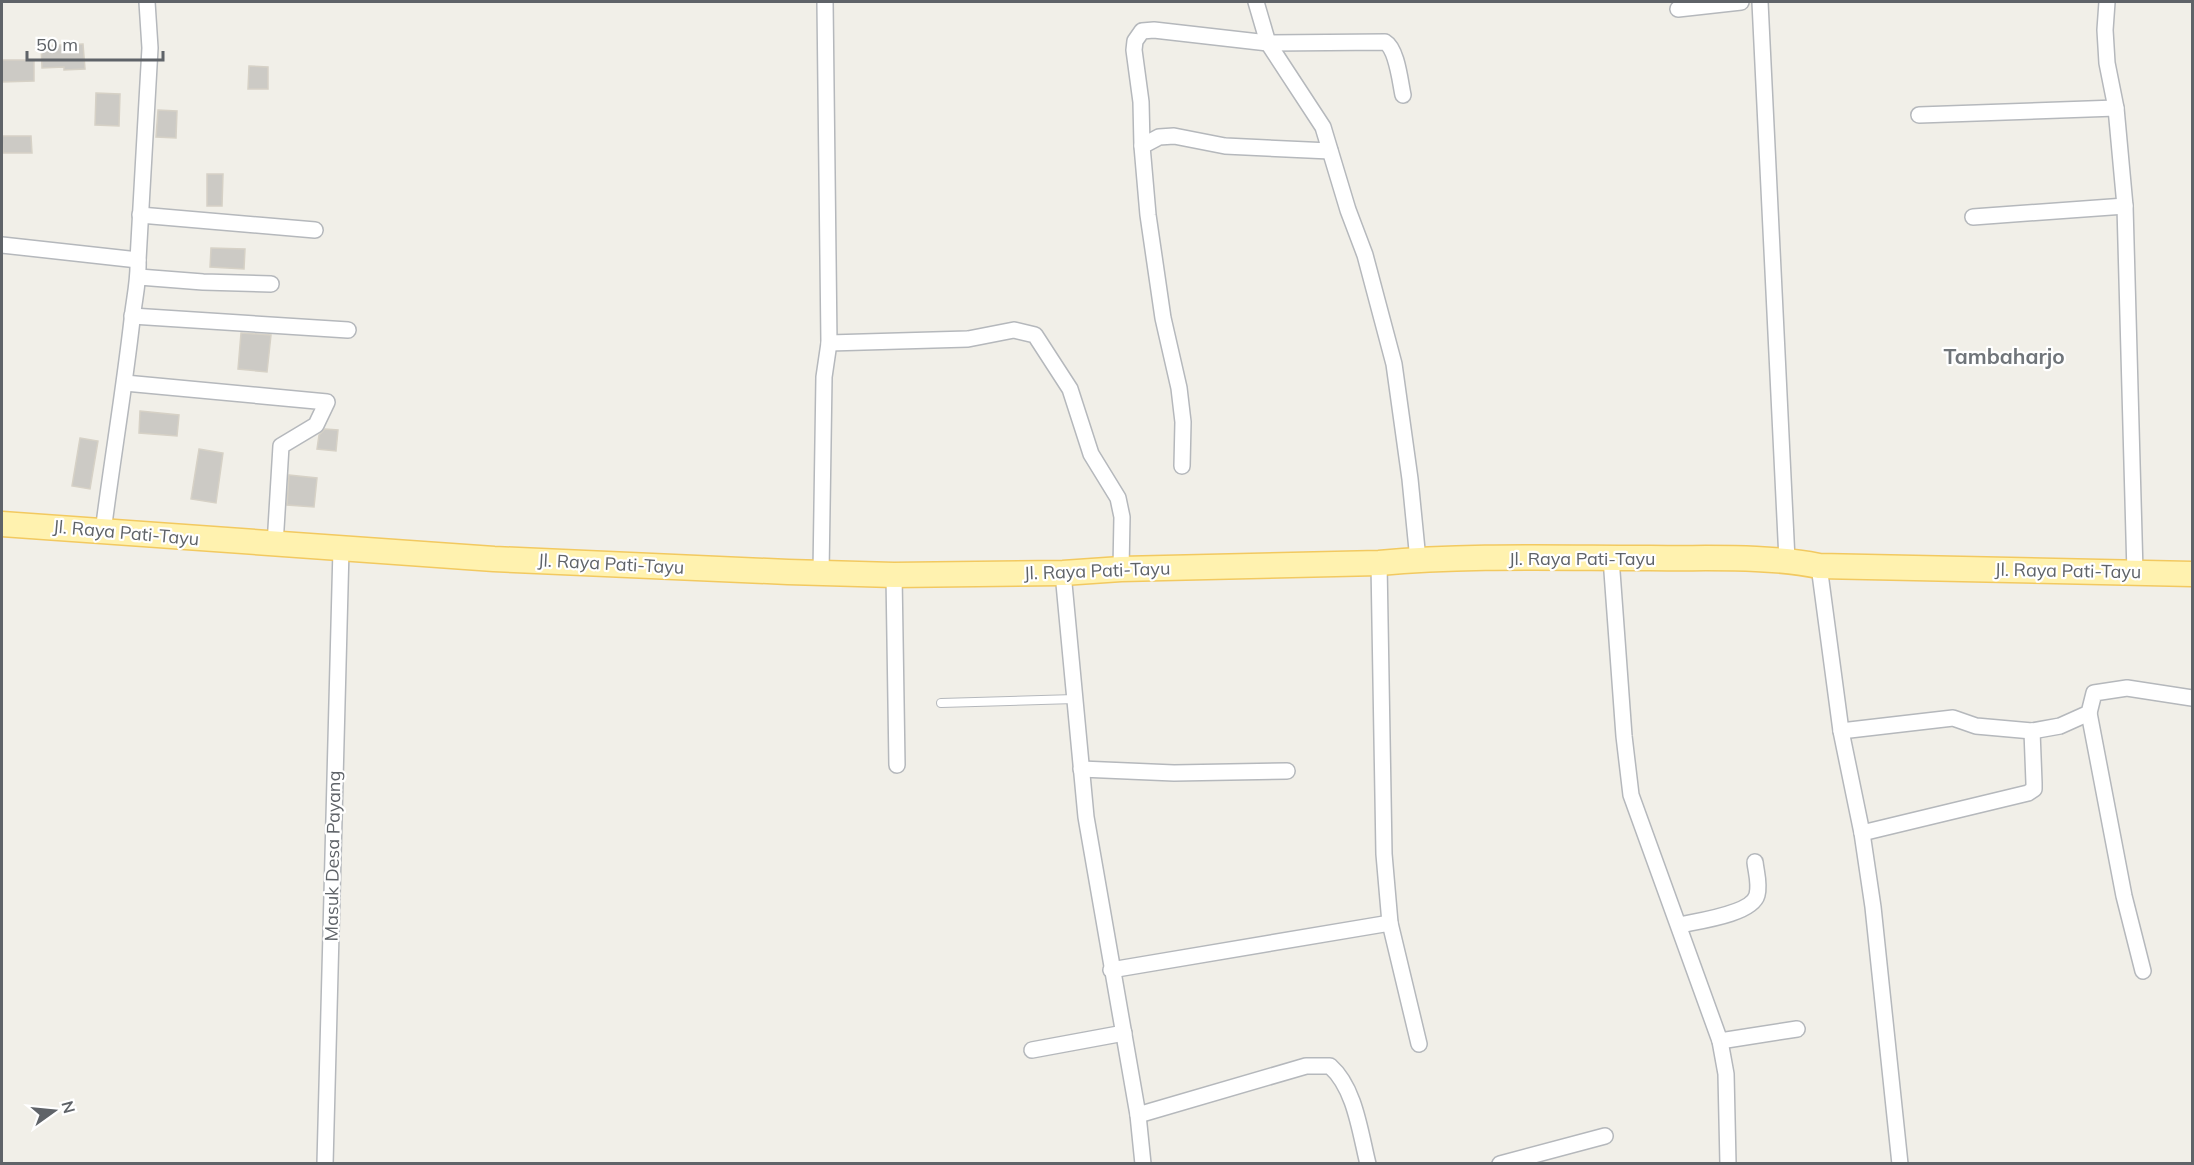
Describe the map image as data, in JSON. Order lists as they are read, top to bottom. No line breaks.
{"streets":{"main road":["Jl. Raya Pati-Tayu"],"street":["Masuk Desa Payang"]},"crossings":[["Jl. Raya Pati-Tayu","Masuk Desa Payang"]],"districts":["Tambaharjo"],"scale_bar":"50 m","north":"right"}
